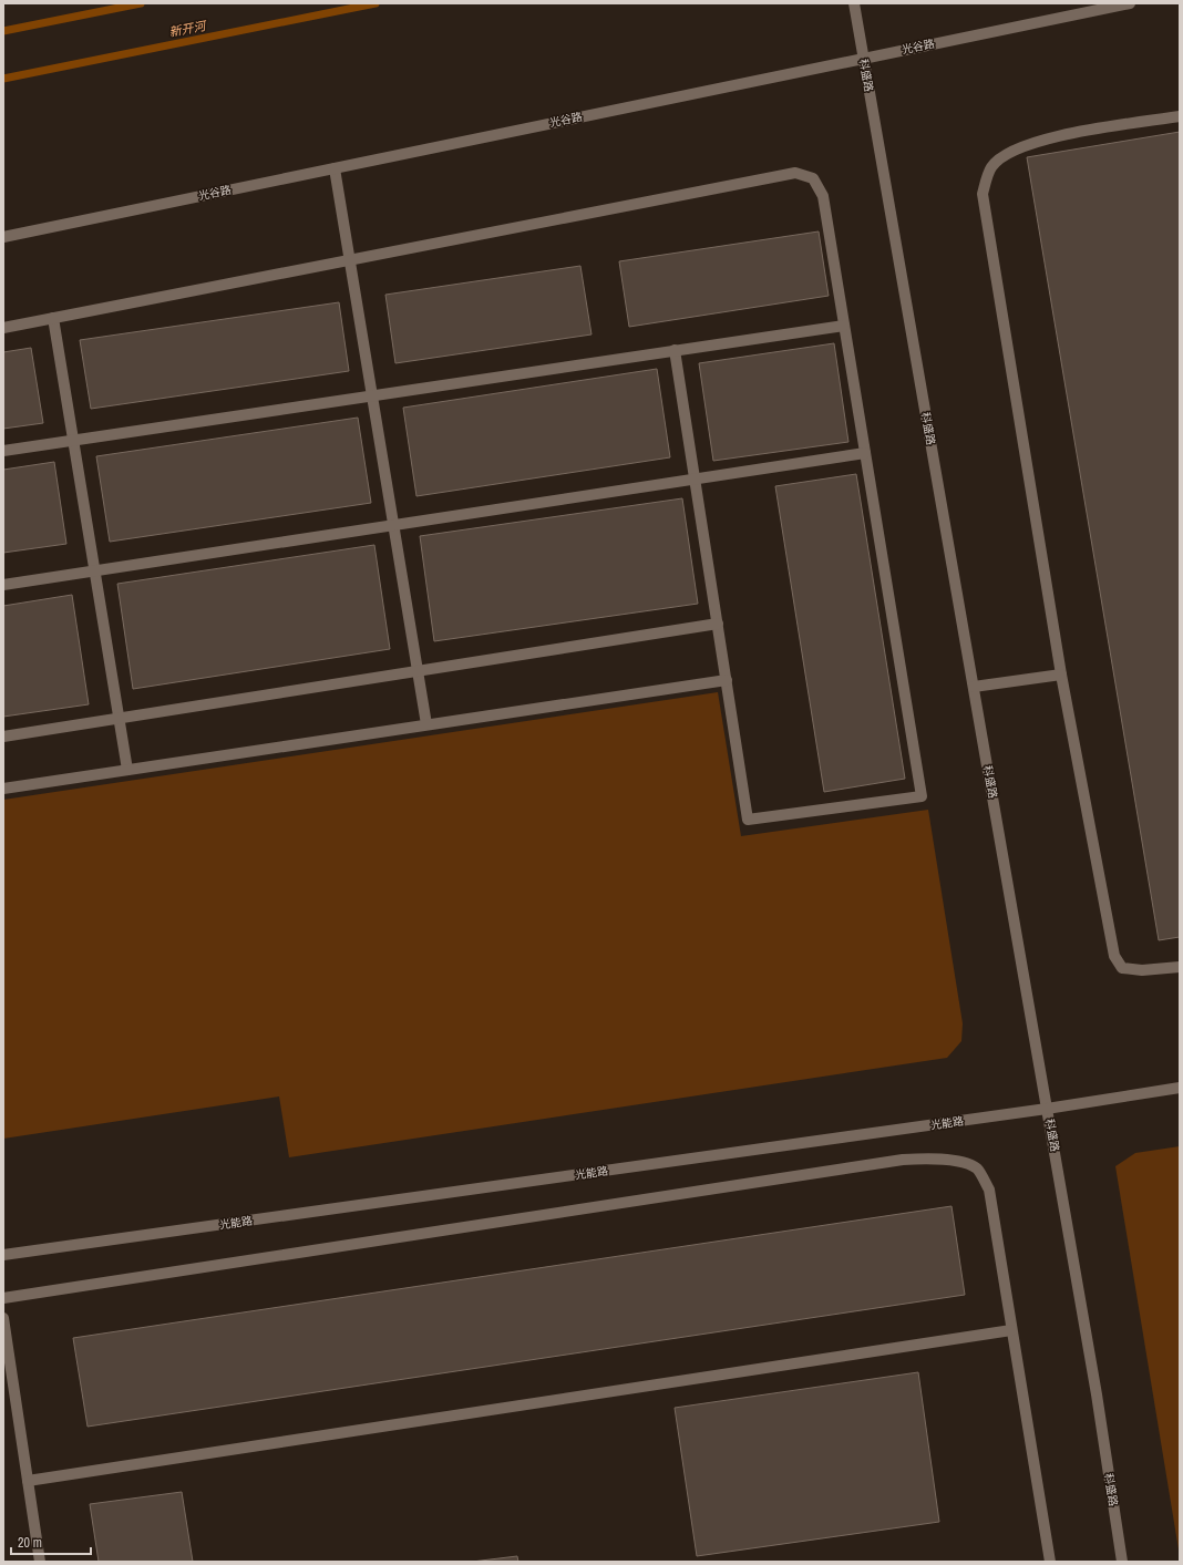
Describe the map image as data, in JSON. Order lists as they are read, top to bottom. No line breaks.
{"streets":{"street":["光谷路","科盛路","光能路"]},"crossings":[["光谷路","科盛路"],["科盛路","光能路"]],"water":["新开河"],"scale_bar":"20 m"}
